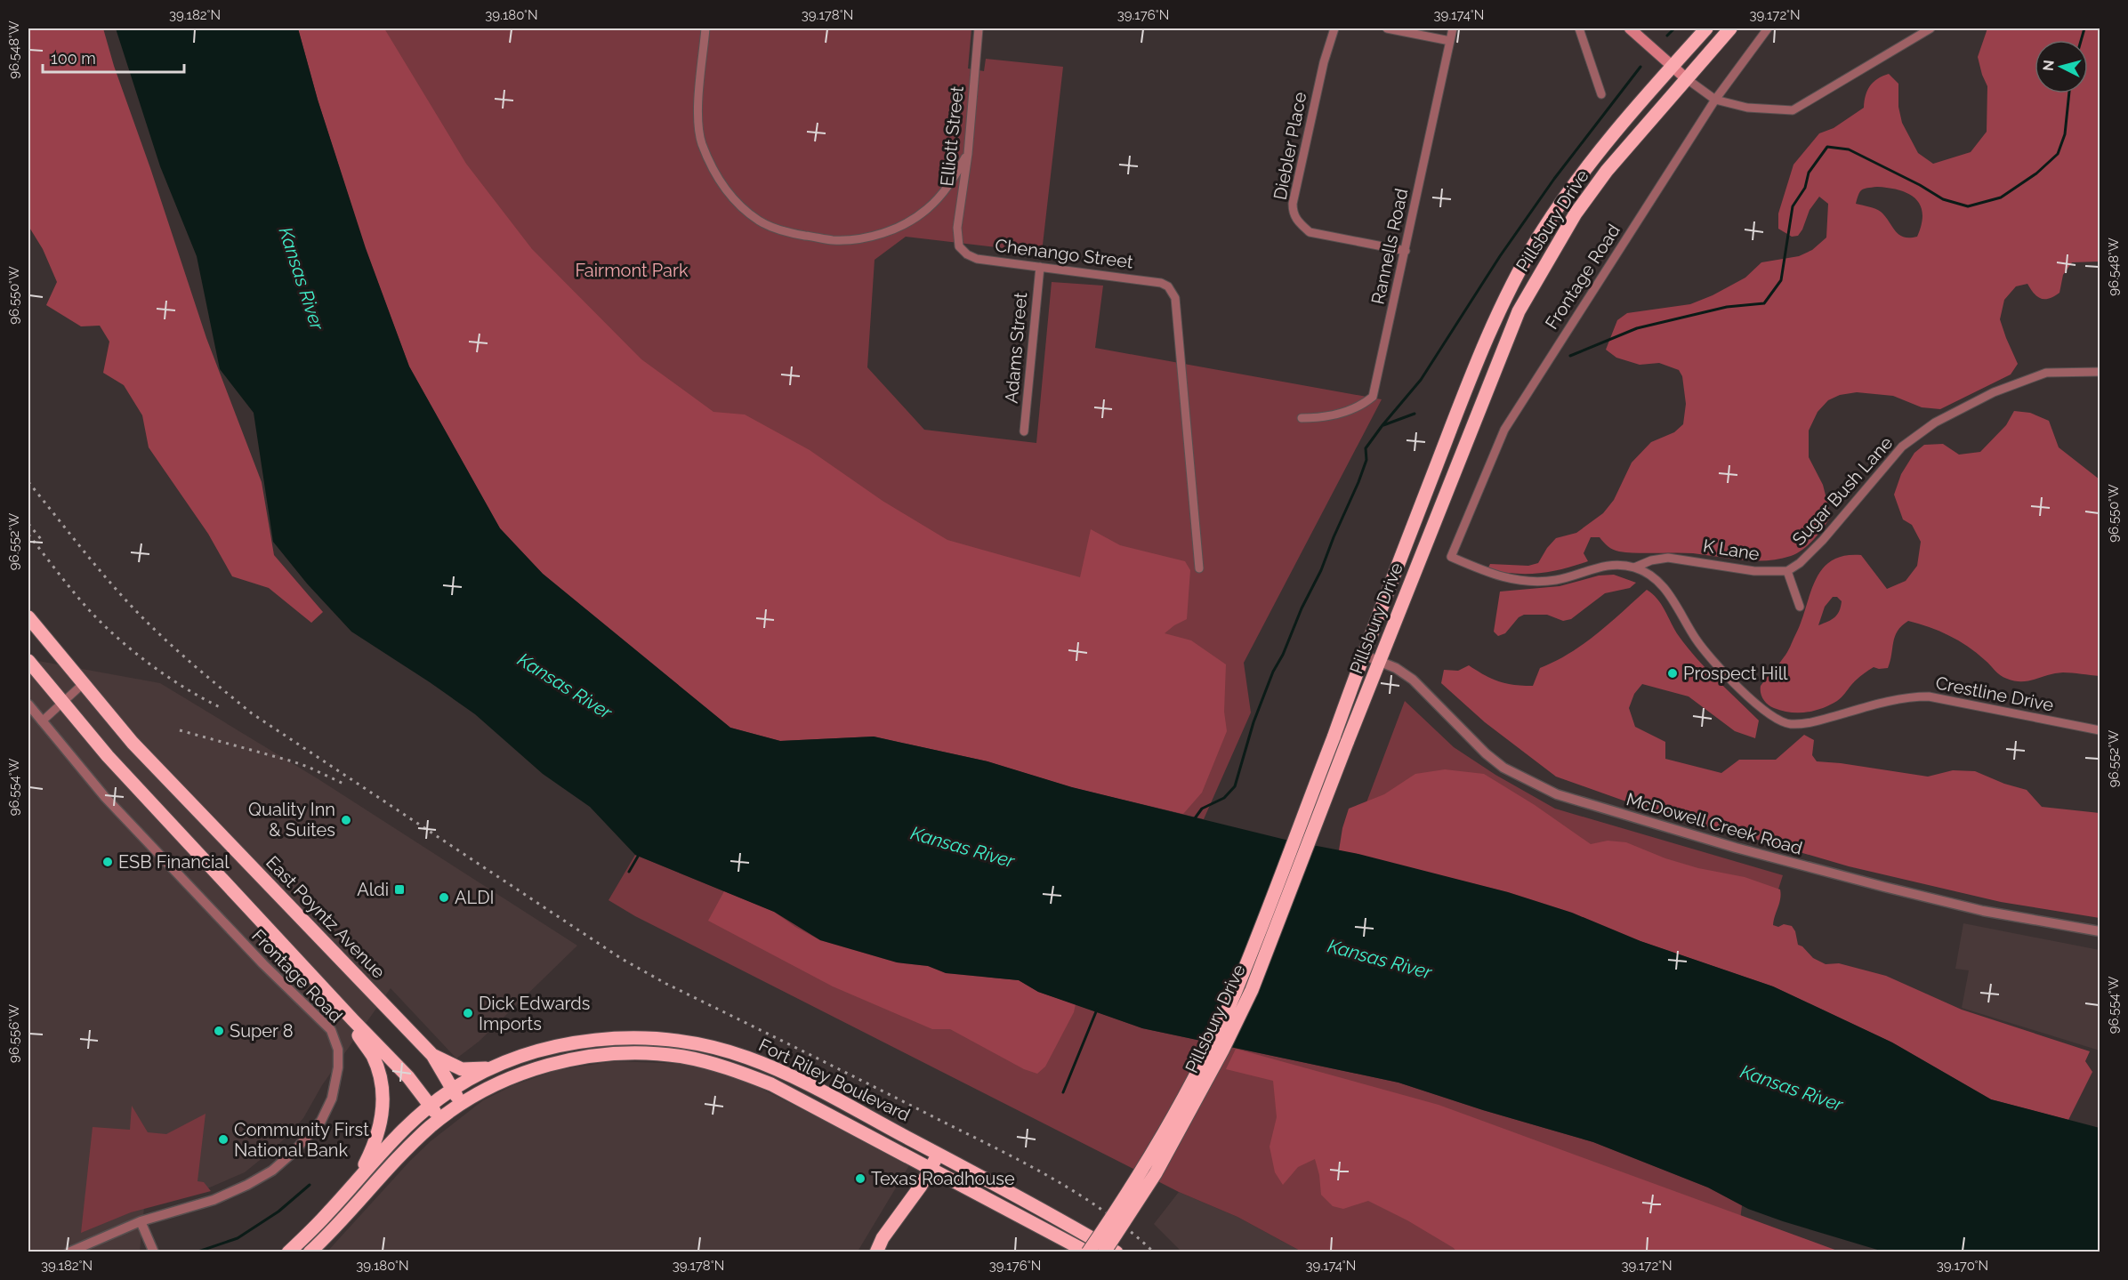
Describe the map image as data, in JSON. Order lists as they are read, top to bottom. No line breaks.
{"streets":{"highway":["Pillsbury Drive","East Poyntz Avenue","Fort Riley Boulevard"],"street":["Elliott Street","Diebler Place","Rannells Road","Chenango Street","Frontage Road","Adams Street","Sugar Bush Lane","K Lane","Crestline Drive","McDowell Creek Road"]},"crossings":[["Elliott Street","Chenango Street"],["Diebler Place","Rannells Road"],["Pillsbury Drive","McDowell Creek Road"],["Pillsbury Drive","Fort Riley Boulevard"],["Chenango Street","Adams Street"],["Frontage Road","Crestline Drive"],["Sugar Bush Lane","K Lane"],["K Lane","Crestline Drive"],["East Poyntz Avenue","Fort Riley Boulevard"]],"water":["Kansas River"],"parks":["Fairmont Park"],"places":{"other":["Prospect Hill","Quality Inn & Suites","ESB Financial","ALDI","Dick Edwards Imports","Super 8","Community First National Bank","Texas Roadhouse"],"transit":["Aldi"]},"scale_bar":"100 m","north":"left","coordinates":["39.182°N","39.180°N","39.178°N","39.176°N","39.174°N","39.172°N","96.548°W","96.550°W","96.552°W","96.554°W","96.556°W","39.170°N"]}
